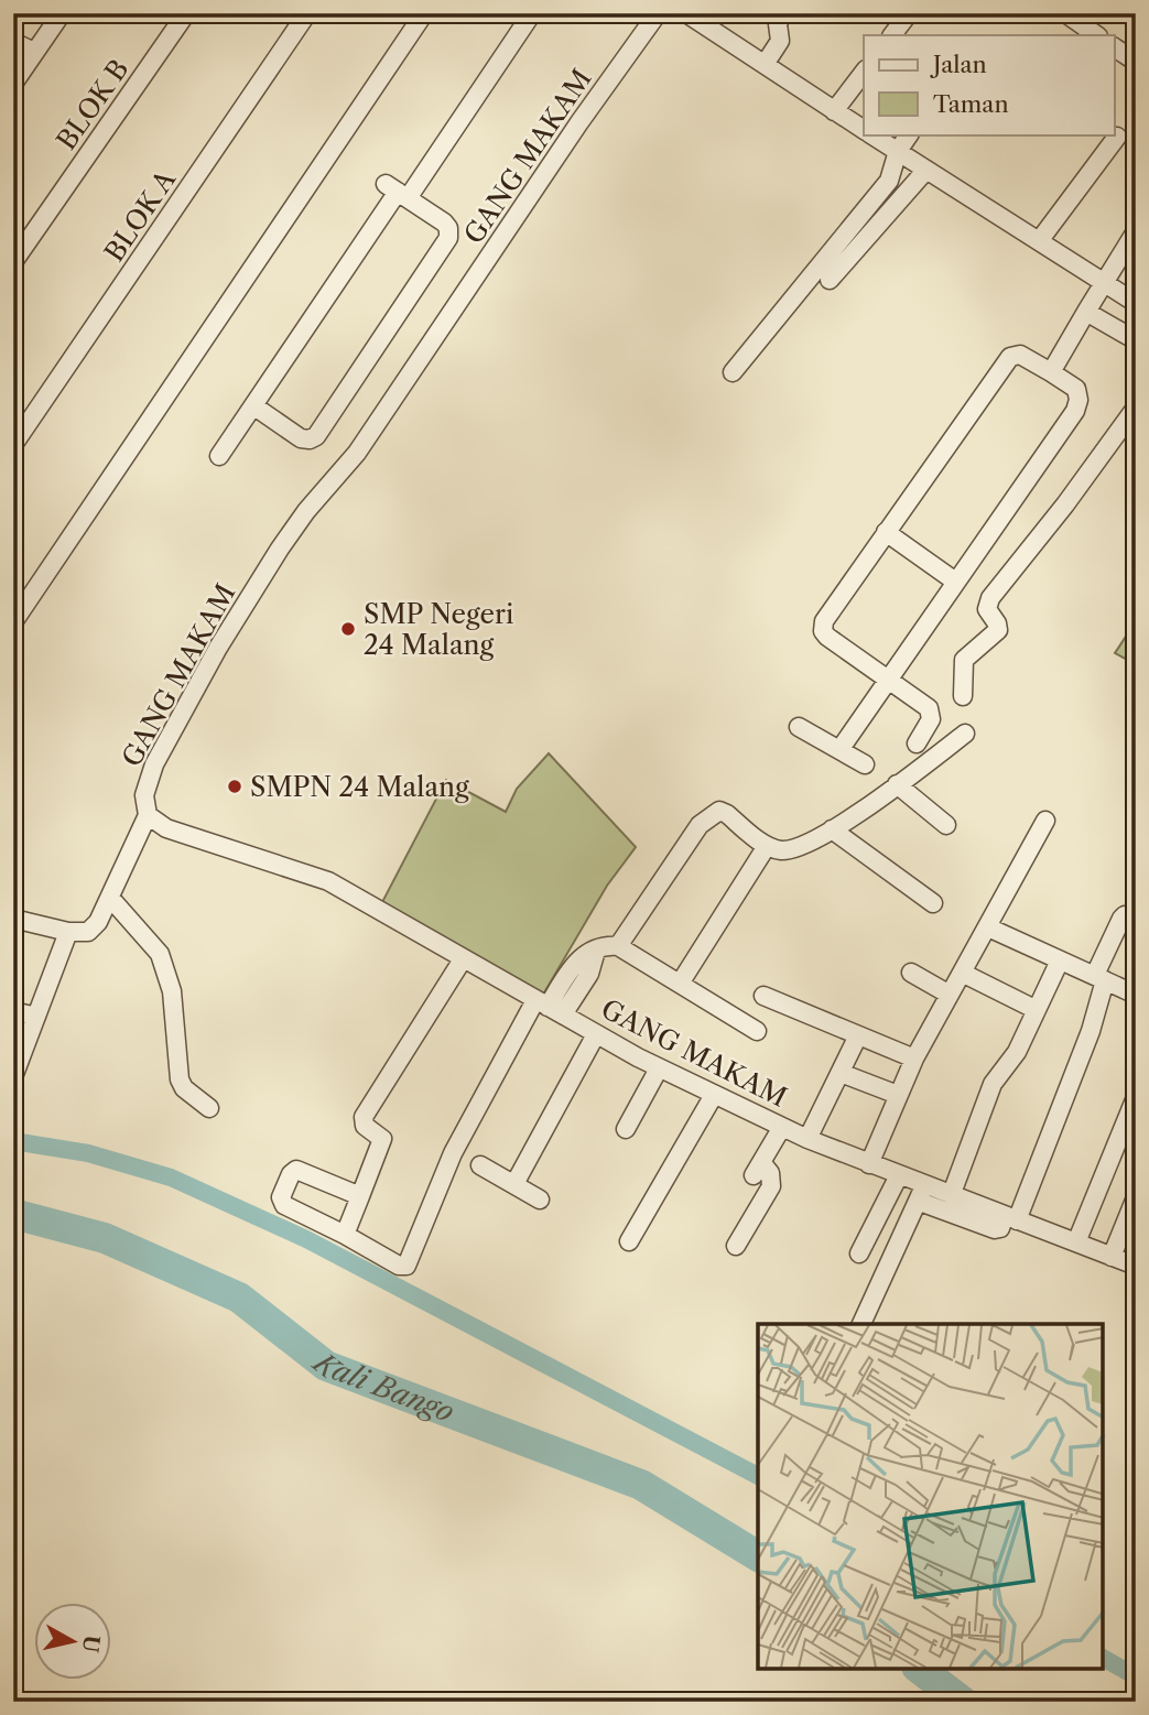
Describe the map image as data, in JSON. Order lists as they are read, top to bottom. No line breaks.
{"streets":{"street":["BLOK B","GANG MAKAM","BLOK A"]},"water":["Kali Bango"],"places":["SMP Negeri 24 Malang","SMPN 24 Malang"],"legend":["Jalan","Taman"],"north":"right"}
